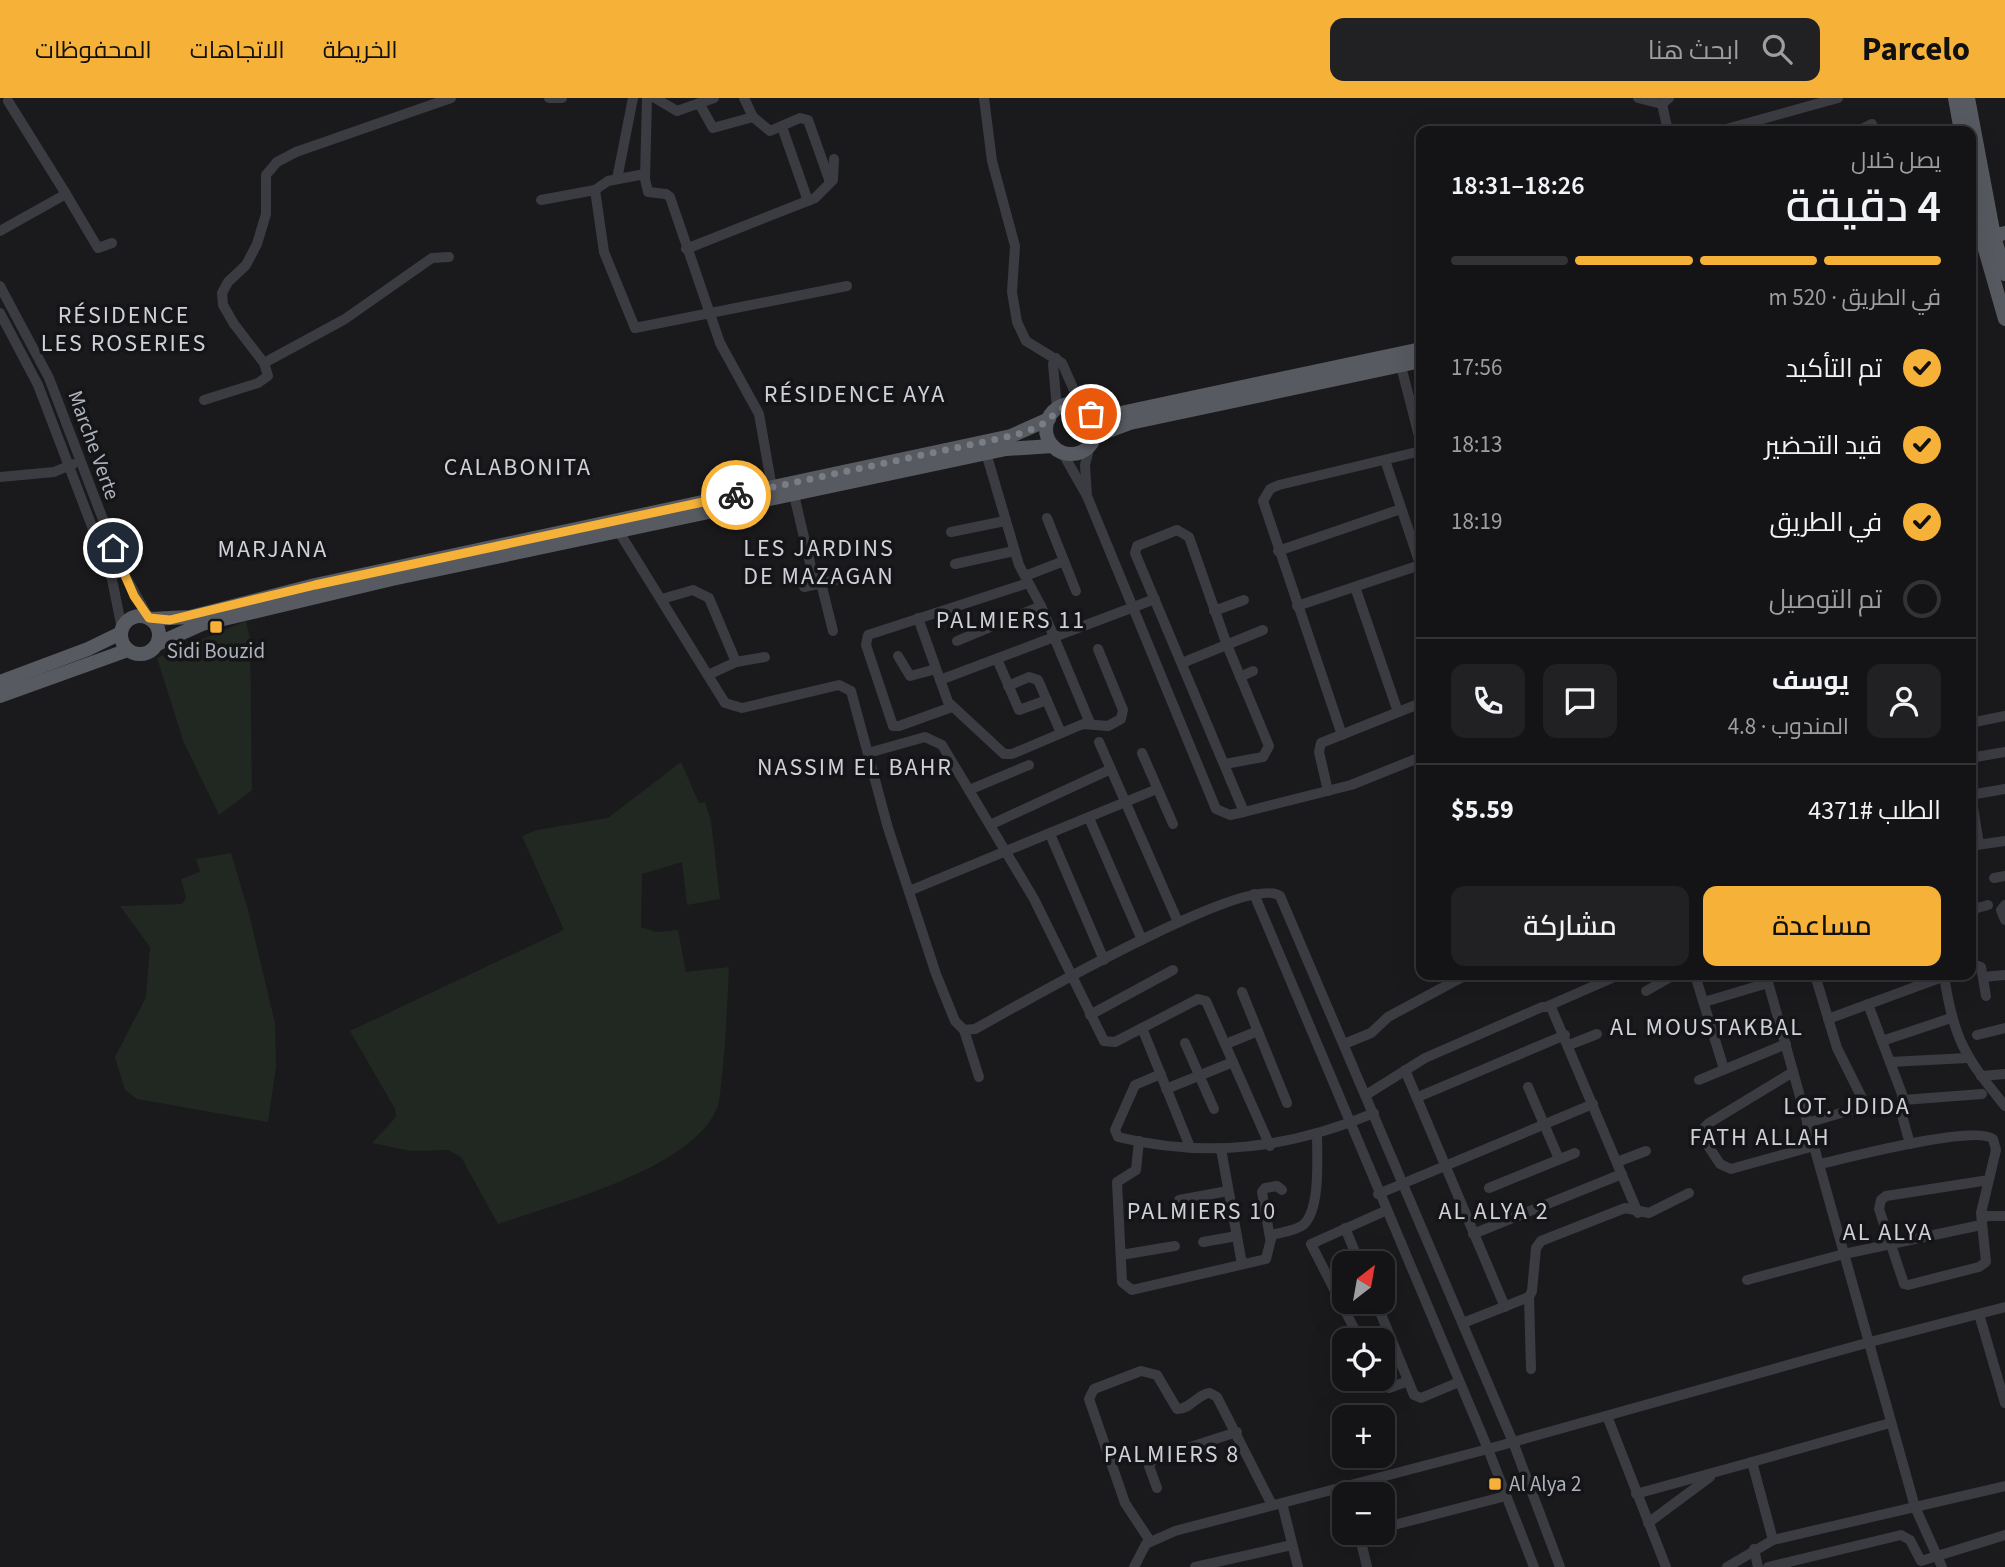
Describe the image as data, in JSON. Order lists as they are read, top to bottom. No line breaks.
{"streets":{"street":["Marche Verte"]},"districts":["RÉSIDENCE LES ROSERIES","RÉSIDENCE AYA","CALABONITA","LES JARDINS DE MAZAGAN","MARJANA","PALMIERS 11","NASSIM EL BAHR","AL MOUSTAKBAL","LOT. JDIDA","FATH ALLAH","PALMIERS 10","AL ALYA 2","AL ALYA","PALMIERS 8"],"places":{"transit":["Sidi Bouzid","Al Alya 2"]},"north":"top right","page":{"header":"Parcelo","search":"ابحث هنا","nav":["الخريطة","الاتجاهات","المحفوظات"],"heading":["4 دقيقة","يصل خلال","18:26–18:31"],"panel":["يوسف","المندوب · 4.8","الطلب #4371","$5.59"],"bar":"في الطريق · 520 m","list":[["تم التأكيد","17:56"],["قيد التحضير","18:13"],["في الطريق","18:19"],"تم التوصيل"],"buttons":["مساعدة","مشاركة"],"map_buttons":["+","−"]}}
